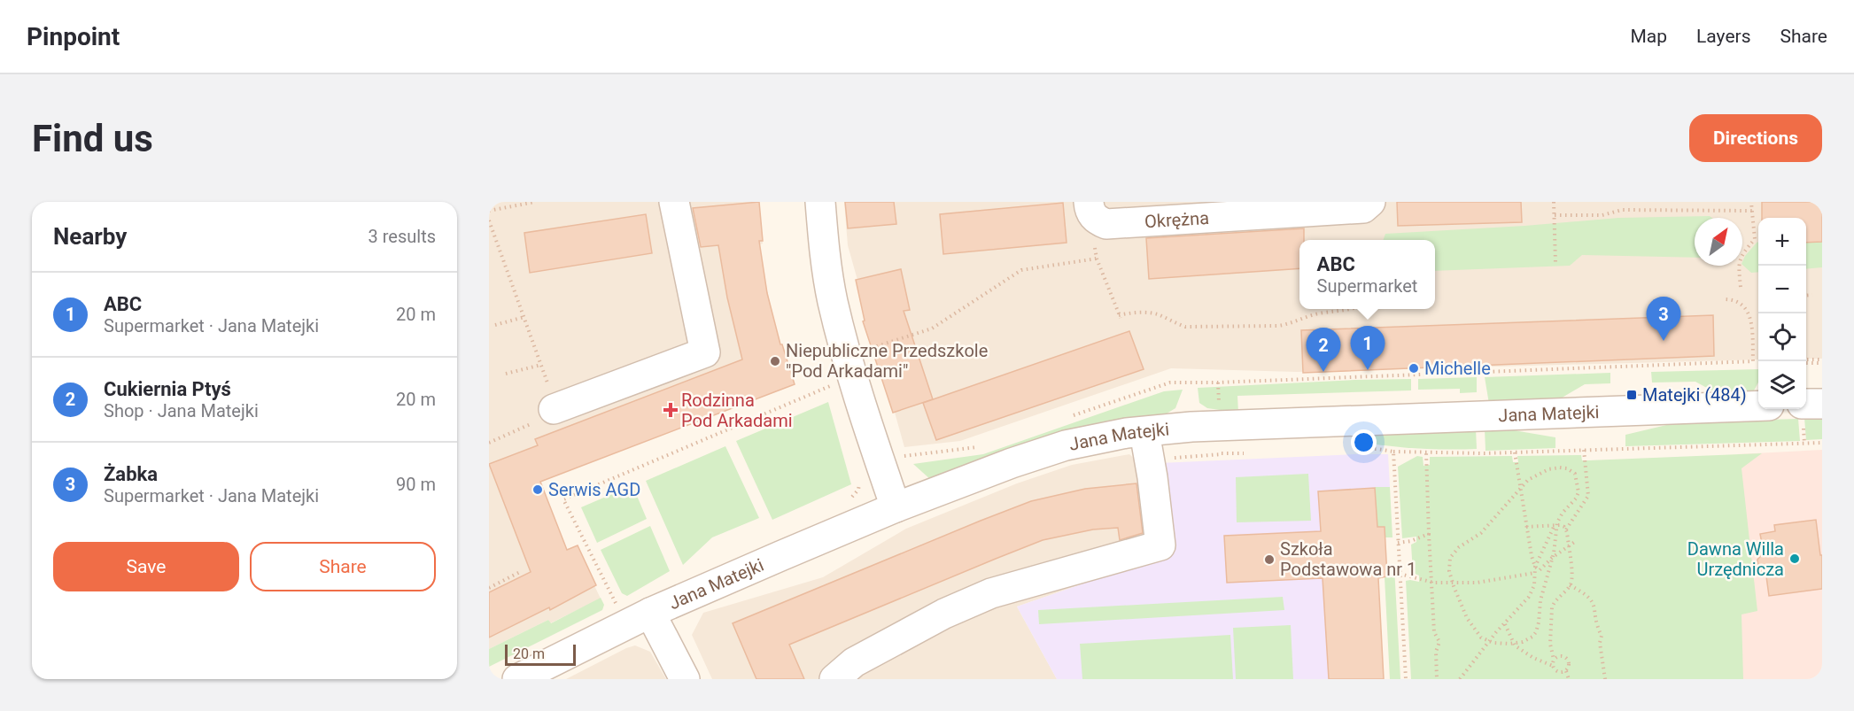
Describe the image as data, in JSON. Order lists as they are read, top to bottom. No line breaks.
{"streets":{"street":["Okrężna","Jana Matejki"]},"places":{"other":["Niepubliczne Przedszkole \"Pod Arkadami\"","Michelle","Serwis AGD","Dawna Willa Urzędnicza","Szkoła Podstawowa nr 1"],"transit":["Matejki (484)"],"health":["Rodzinna Pod Arkadami"]},"scale_bar":"20 m","north":"top right","page":{"header":"Pinpoint","nav":["Map","Layers","Share"],"buttons":["Directions",["Save","Share"]],"title":"Find us","heading":["Nearby","3 results"],"map_buttons":["+","−"],"popup":["ABC","Supermarket"],"list":[{"mark":"1","name":"ABC","note":"Supermarket · Jana Matejki","value":"20 m"},{"mark":"2","name":"Cukiernia Ptyś","note":"Shop · Jana Matejki","value":"20 m"},{"mark":"3","name":"Żabka","note":"Supermarket · Jana Matejki","value":"90 m"}],"pins":["3","1","2"],"scale":"20 m"}}
